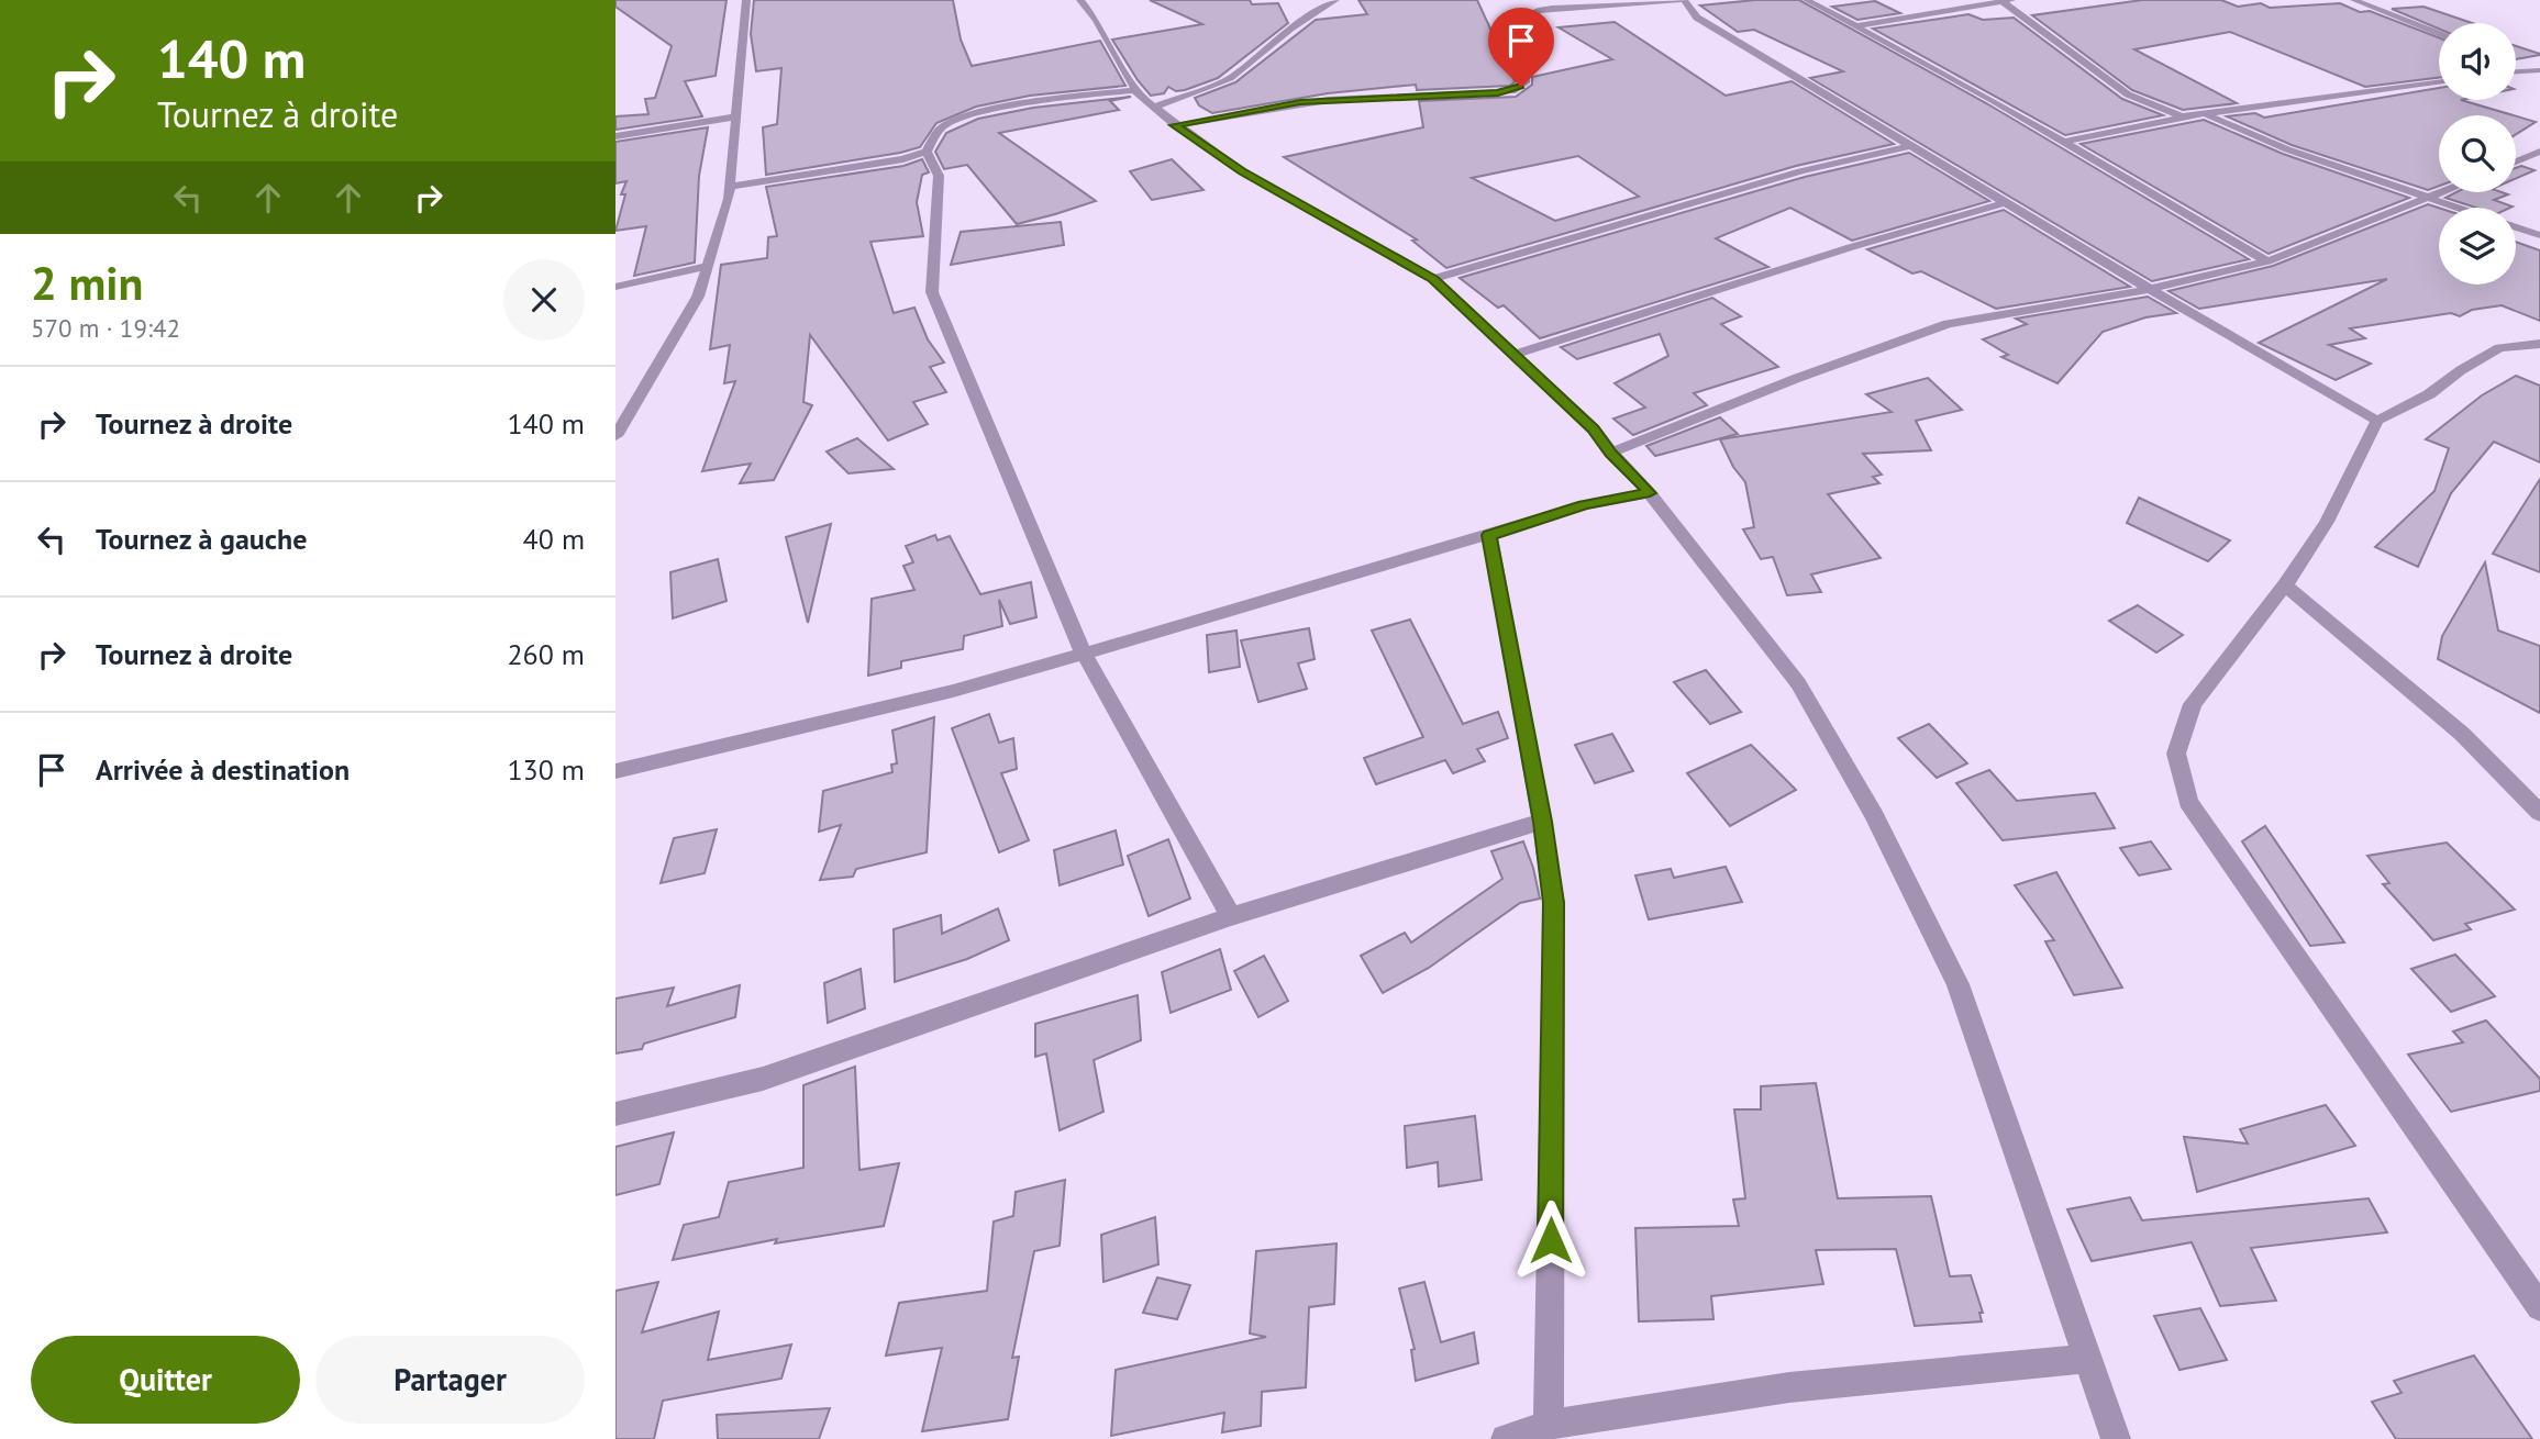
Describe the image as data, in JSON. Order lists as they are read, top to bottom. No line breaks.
{"page":{"turn":["140 m","Tournez à droite"],"heading":["2 min","570 m · 19:42"],"list":[{"name":"Tournez à droite","value":"140 m"},{"name":"Tournez à gauche","value":"40 m"},{"name":"Tournez à droite","value":"260 m"},{"name":"Arrivée à destination","value":"130 m"}],"buttons":["Quitter","Partager"]}}
